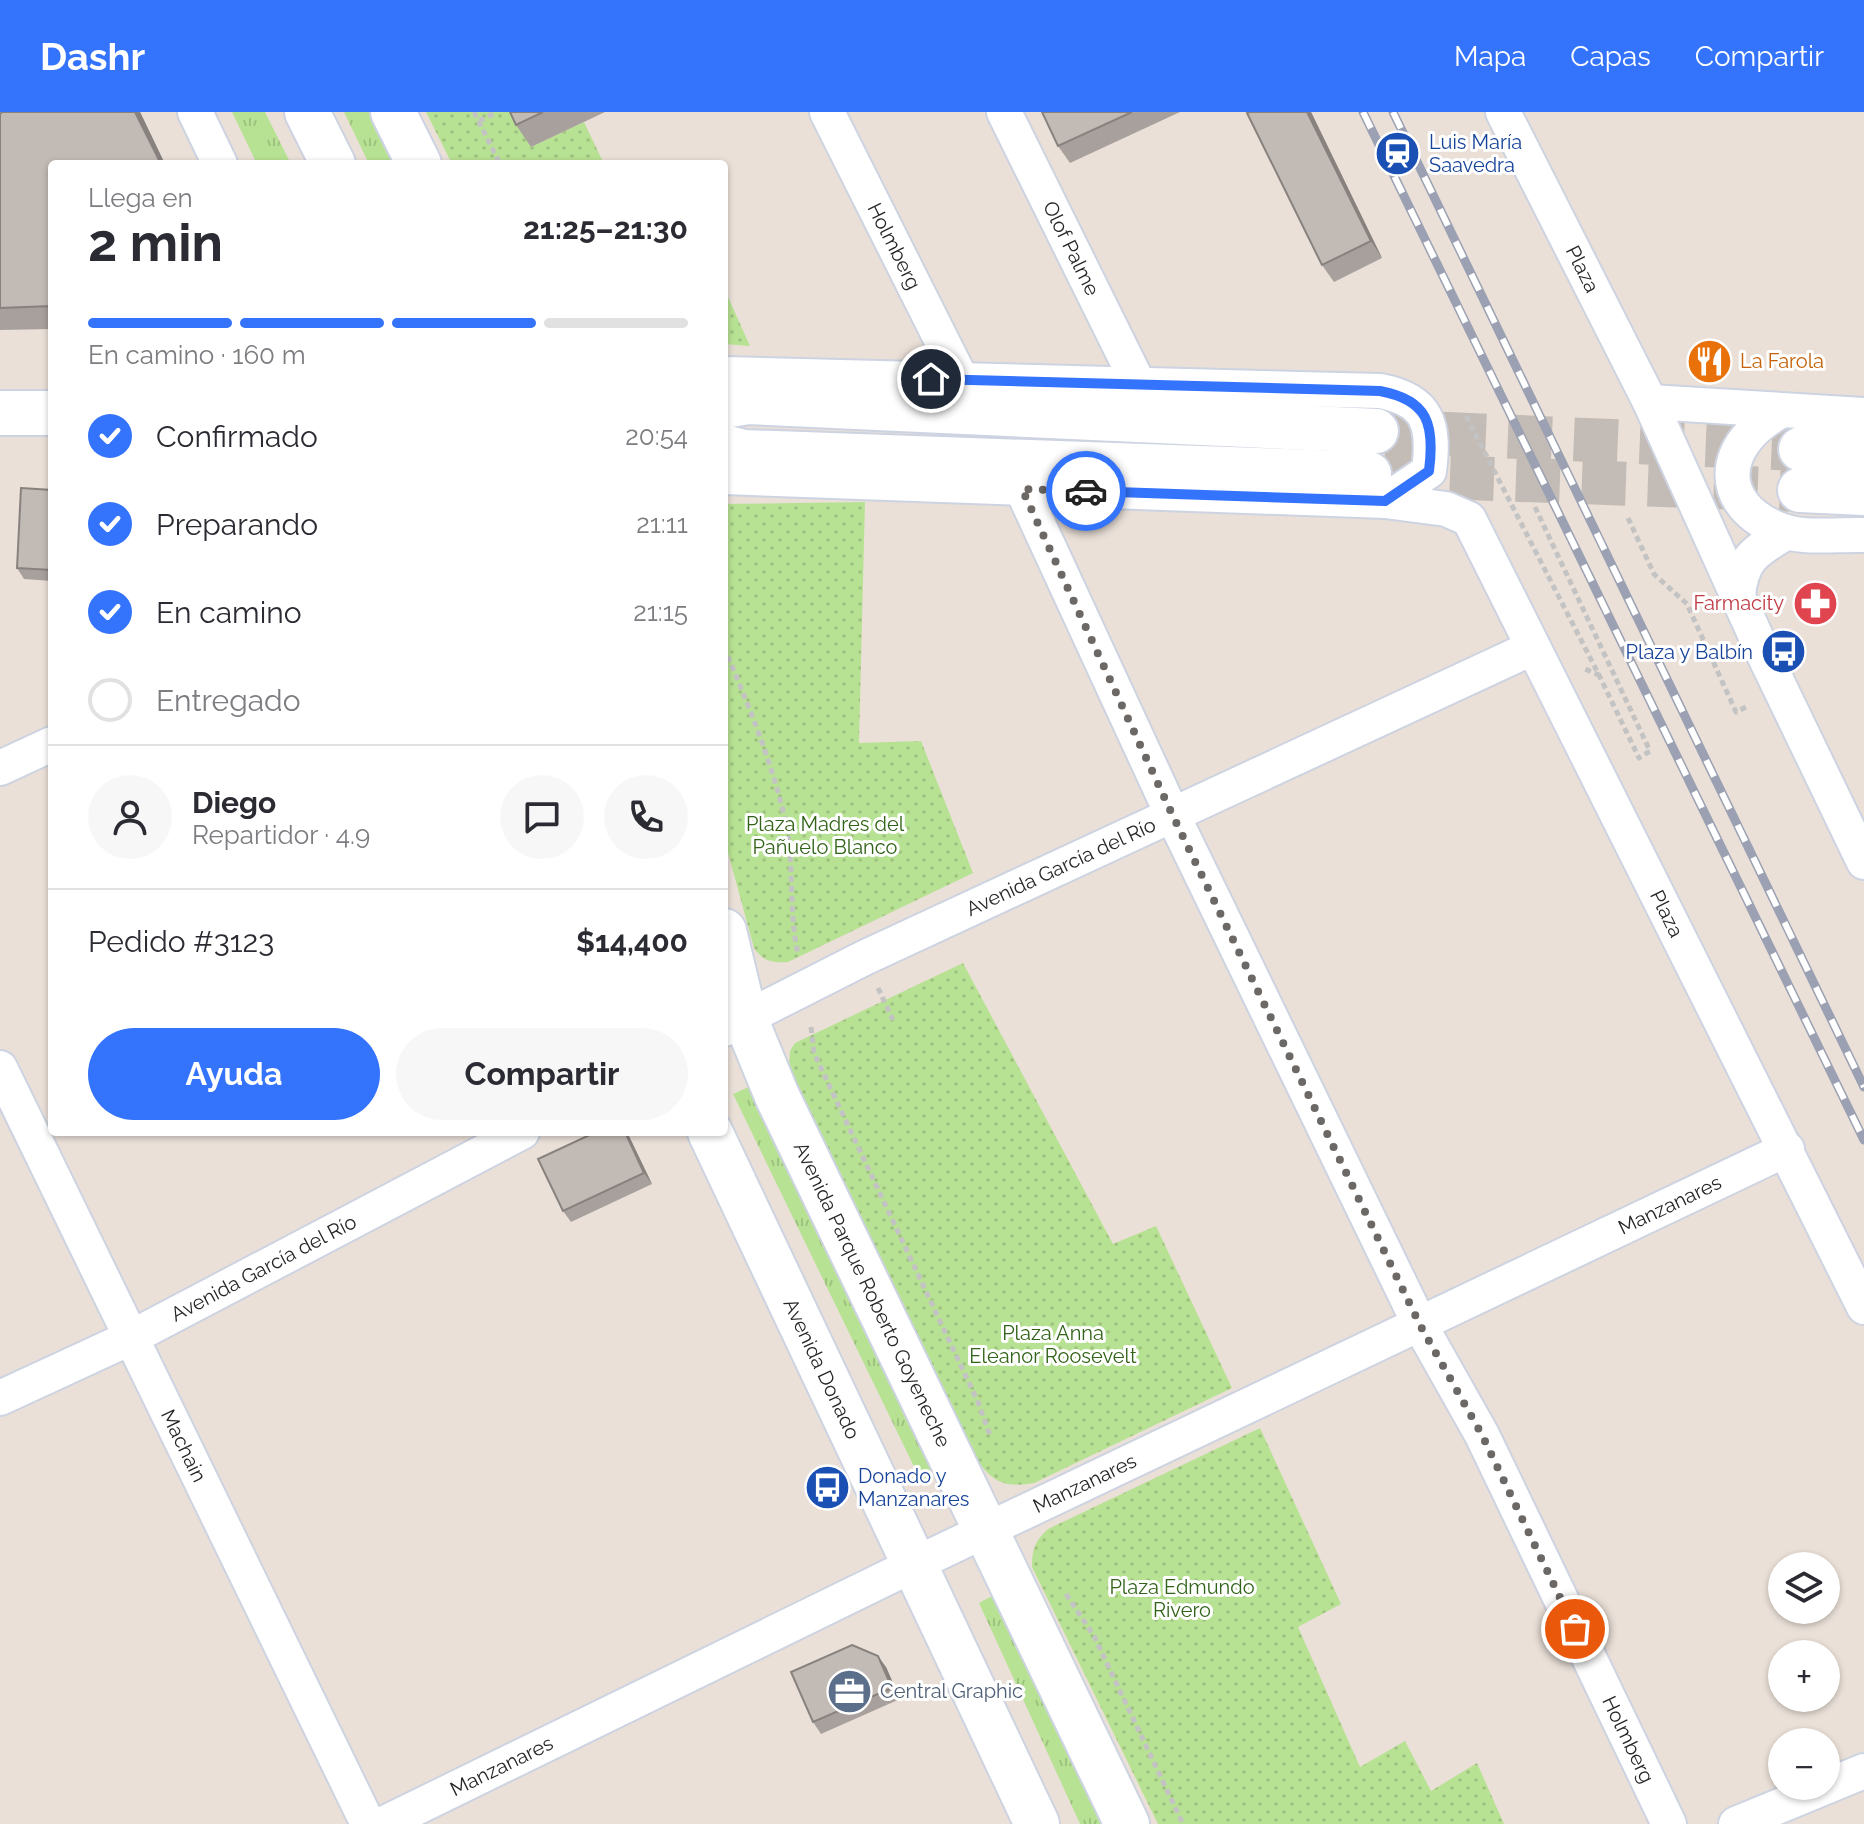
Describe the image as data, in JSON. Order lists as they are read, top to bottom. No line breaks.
{"streets":{"main road":["Avenida Parque Roberto Goyeneche","Avenida Donado"],"street":["Holmberg","Olof Palme","Plaza","Avenida García del Río","Manzanares","Machain"]},"crossings":[["Holmberg","Avenida García del Río"],["Holmberg","Manzanares"],["Plaza","Avenida García del Río"],["Plaza","Manzanares"],["Avenida García del Río","Avenida Parque Roberto Goyeneche"],["Avenida García del Río","Machain"],["Manzanares","Avenida Parque Roberto Goyeneche"],["Manzanares","Avenida Donado"]],"parks":["Plaza Madres del Pañuelo Blanco","Plaza Anna Eleanor Roosevelt","Plaza Edmundo Rivero"],"places":{"station":["Luis María Saavedra"],"restaurant":["La Farola"],"pharmacy":["Farmacity"],"bus stop":["Plaza y Balbín","Donado y Manzanares"],"office":["Central Graphic"]},"page":{"header":"Dashr","nav":["Mapa","Capas","Compartir"],"heading":["2 min","Llega en","21:25–21:30"],"panel":["Diego","Repartidor · 4.9","Pedido #3123","$14,400"],"bar":"En camino · 160 m","list":[["Confirmado","20:54"],["Preparando","21:11"],["En camino","21:15"],"Entregado"],"buttons":["Ayuda","Compartir"],"map_buttons":["+","−"]}}
